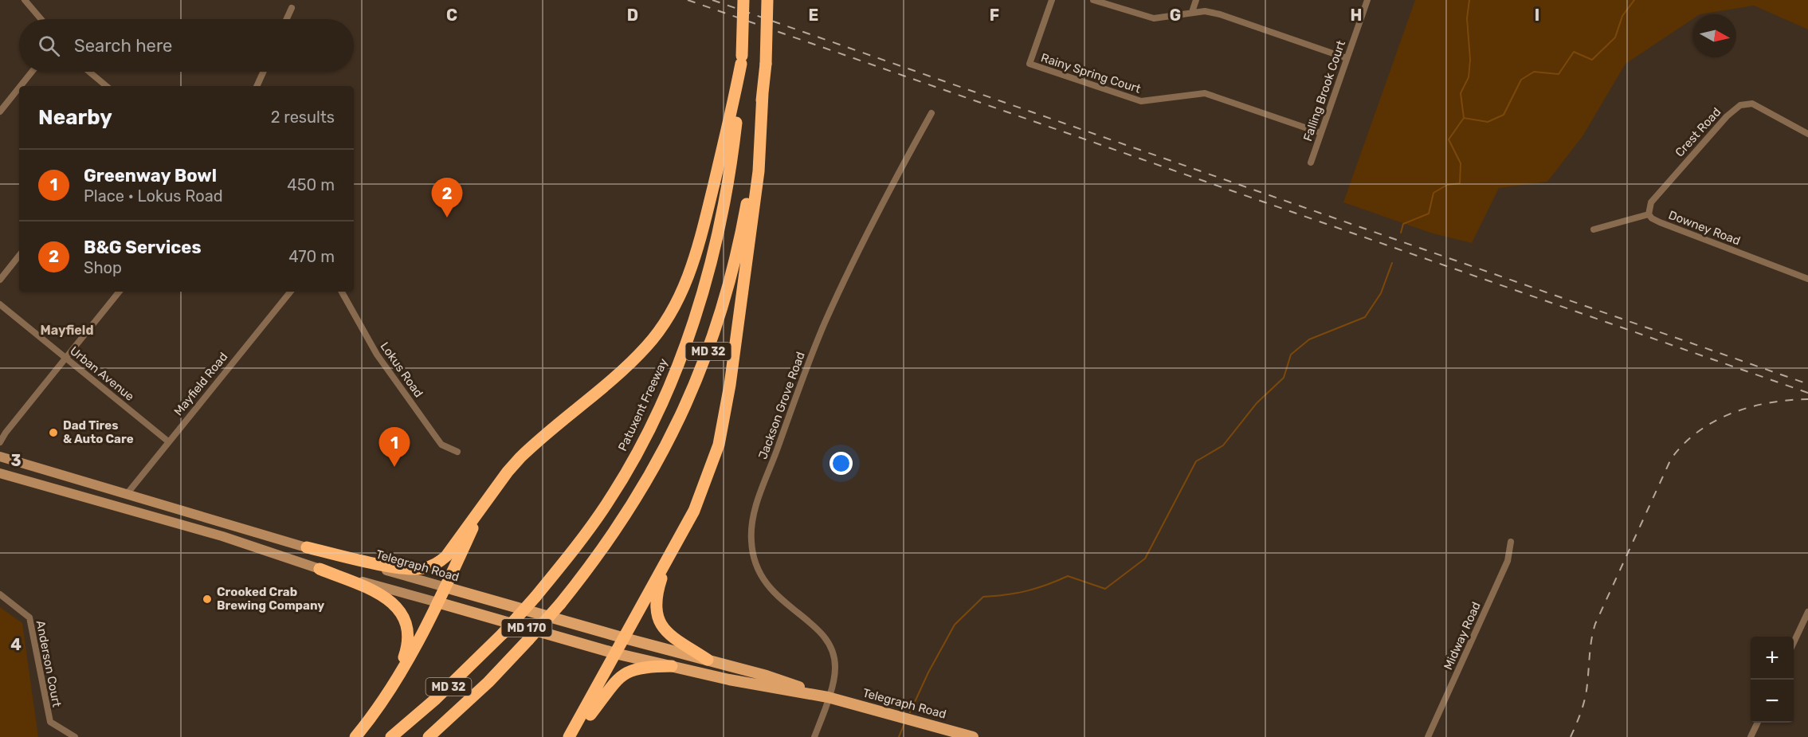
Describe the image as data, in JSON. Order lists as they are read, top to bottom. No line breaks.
{"streets":{"highway":["MD 32","Patuxent Freeway"],"main road":["Telegraph Road","MD 170"],"street":["Rainy Spring Court","Falling Brook Court","Crest Road","Downey Road","Lokus Road","Urban Avenue","Mayfield Road","Jackson Grove Road","Midway Road","Anderson Court"]},"crossings":[["Rainy Spring Court","Falling Brook Court"],["Crest Road","Downey Road"],["Urban Avenue","Mayfield Road"],["Mayfield Road","Telegraph Road"],["Jackson Grove Road","Telegraph Road"]],"districts":["Mayfield"],"places":["Dad Tires & Auto Care","Crooked Crab Brewing Company"],"north":"right","page":{"search":"Search here","heading":["Nearby","2 results"],"list":[{"mark":"1","name":"Greenway Bowl","note":"Place · Lokus Road","value":"450 m"},{"mark":"2","name":"B&G Services","note":"Shop","value":"470 m"}],"pins":["2","1"],"map_buttons":["+","−"]},"grid":{"columns":["C","D","E","F","G","H","I"],"rows":["3","4"]}}
